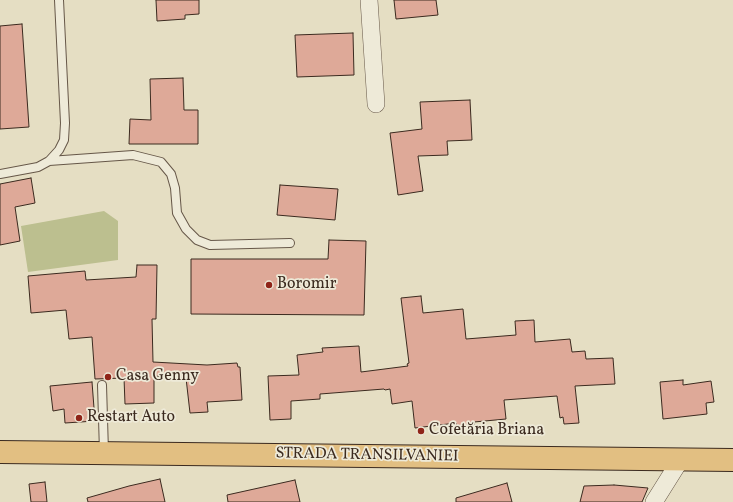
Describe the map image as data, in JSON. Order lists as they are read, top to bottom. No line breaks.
{"streets":{"main road":["STRADA TRANSILVANIEI"]},"places":["Boromir","Casa Genny","Restart Auto","Cofetăria Briana"]}
